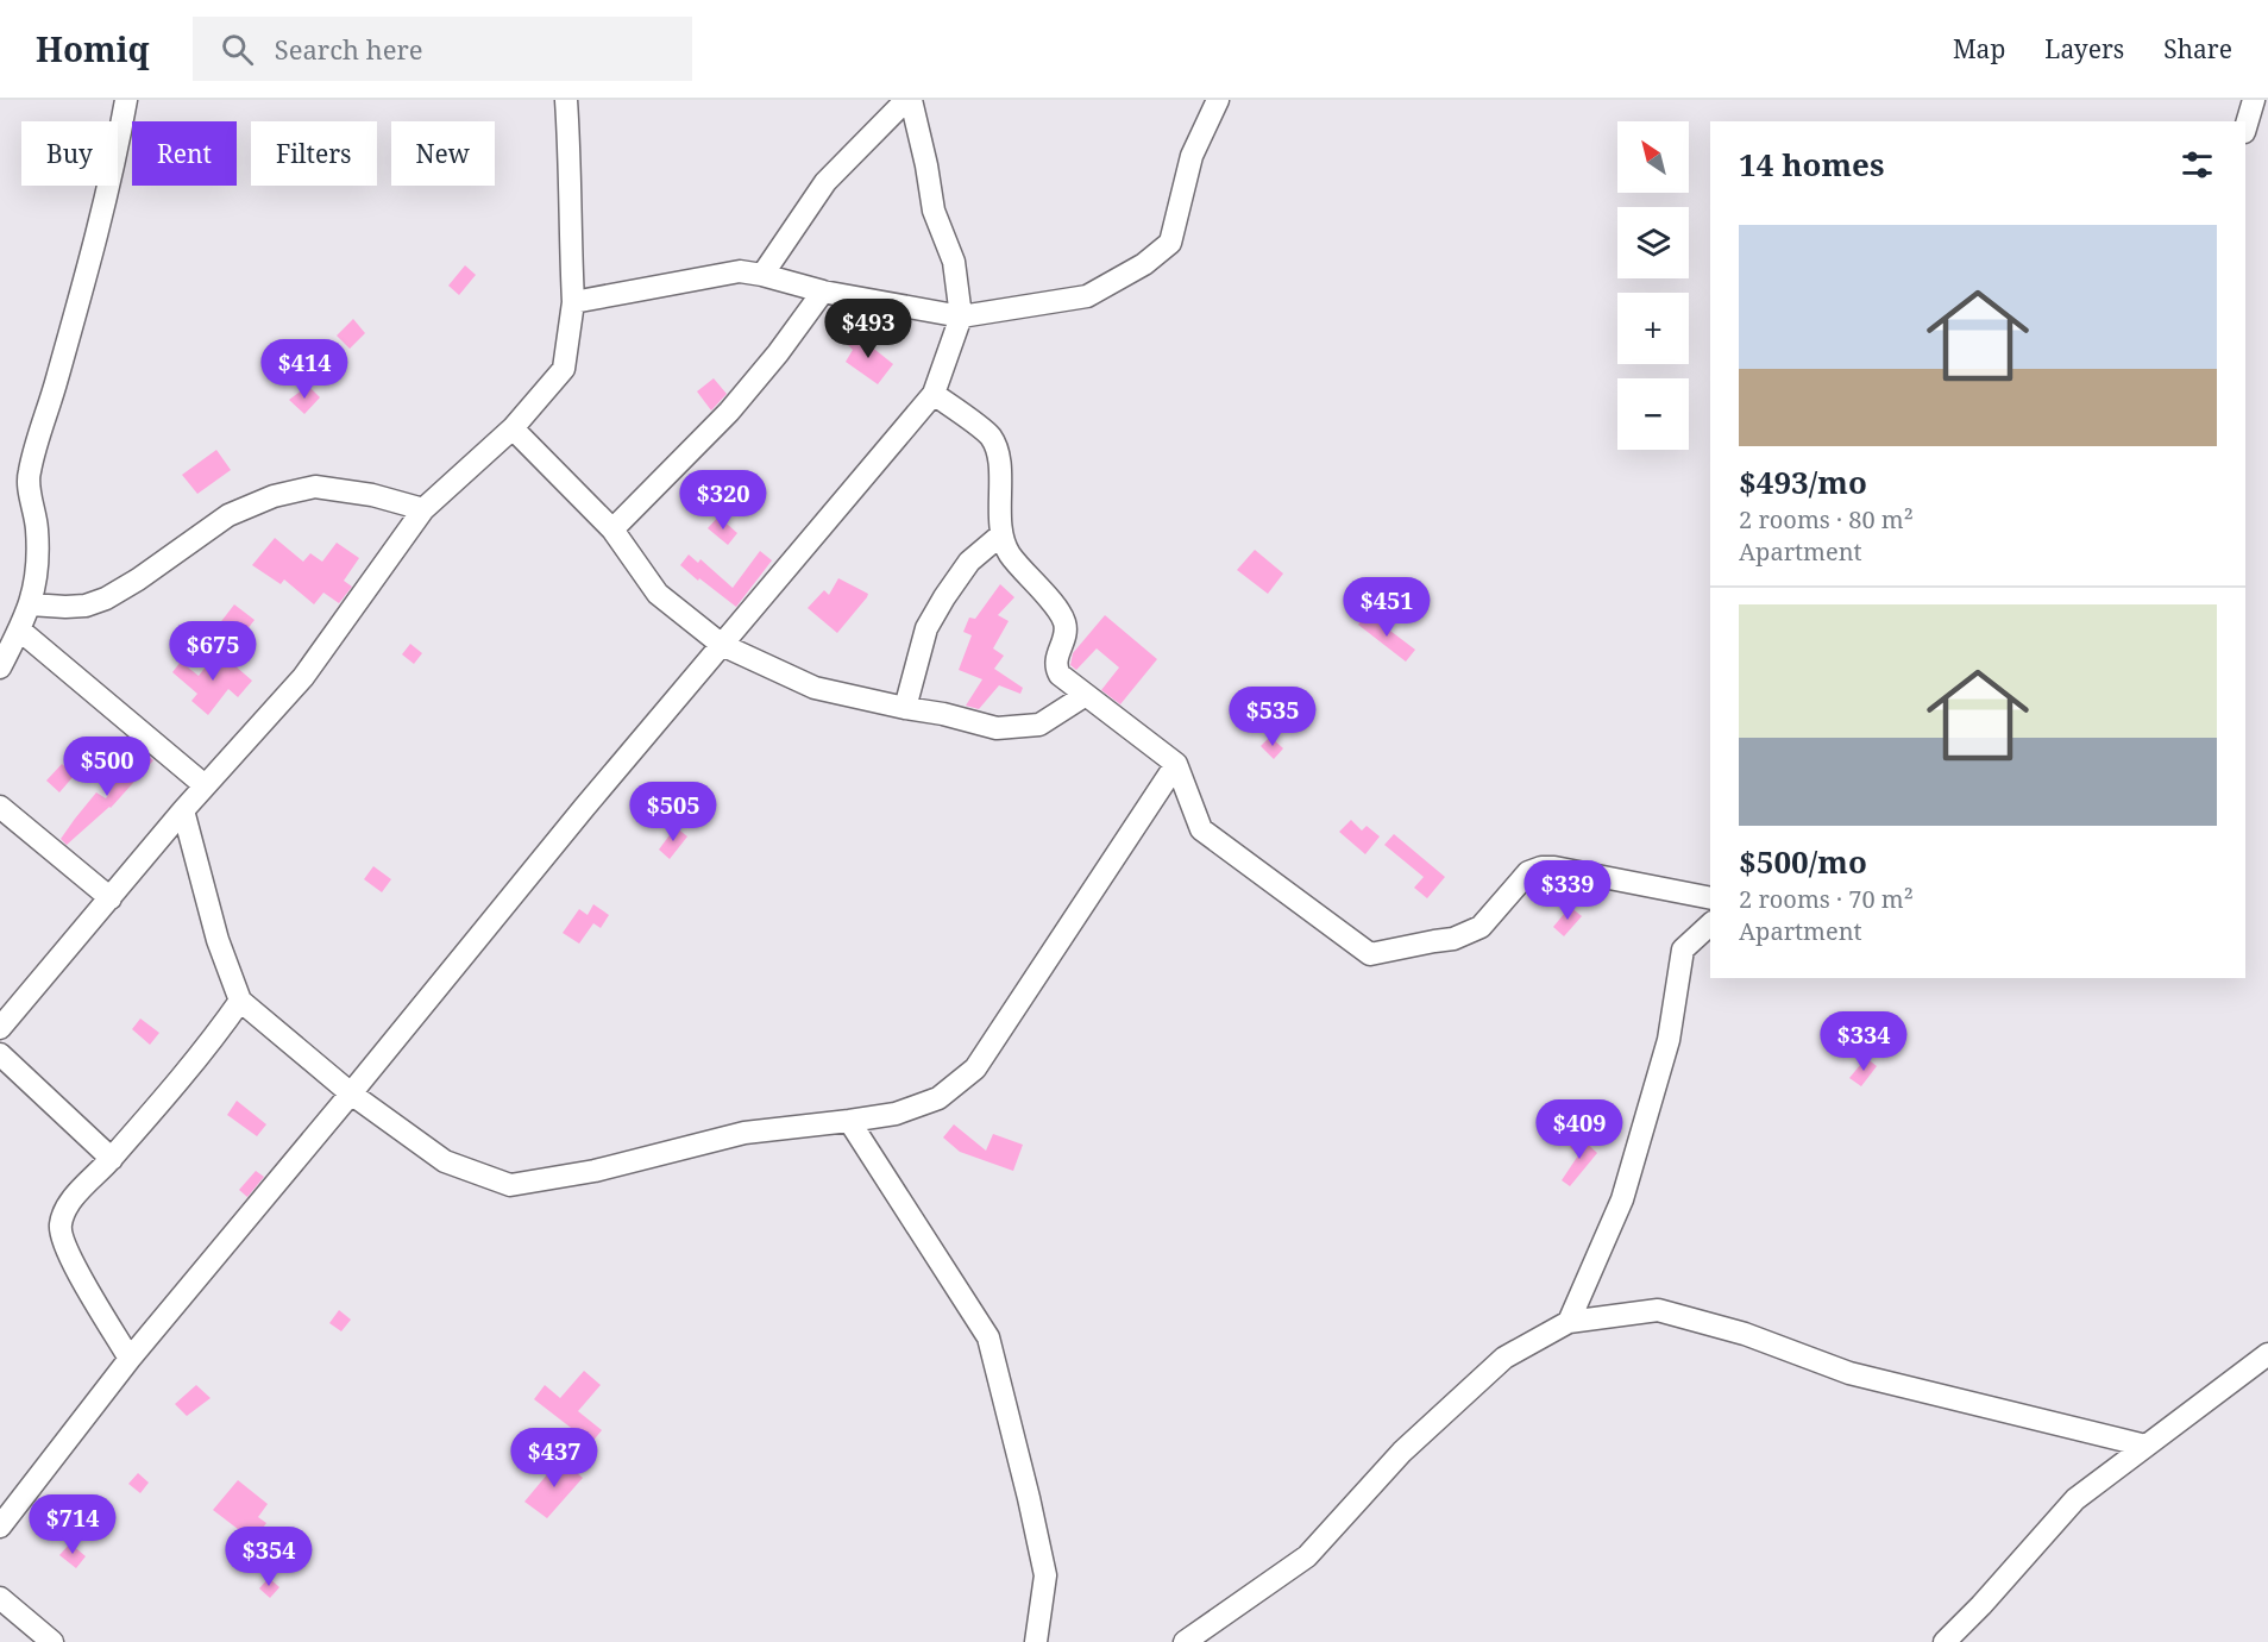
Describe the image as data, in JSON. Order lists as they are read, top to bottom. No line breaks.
{"north":"top left","page":{"header":"Homiq","search":"Search here","nav":["Map","Layers","Share"],"map_buttons":["+","−"],"chip":["Buy","Rent","Filters","New"],"heading":"14 homes","list":[{"name":"$493/mo","note":"2 rooms · 80 m² · Apartment"},{"name":"$500/mo","note":"2 rooms · 70 m² · Apartment"}],"price":["$493","$414","$320","$451","$675","$535","$500","$505","$339","$334","$409","$437","$714","$354"]}}
